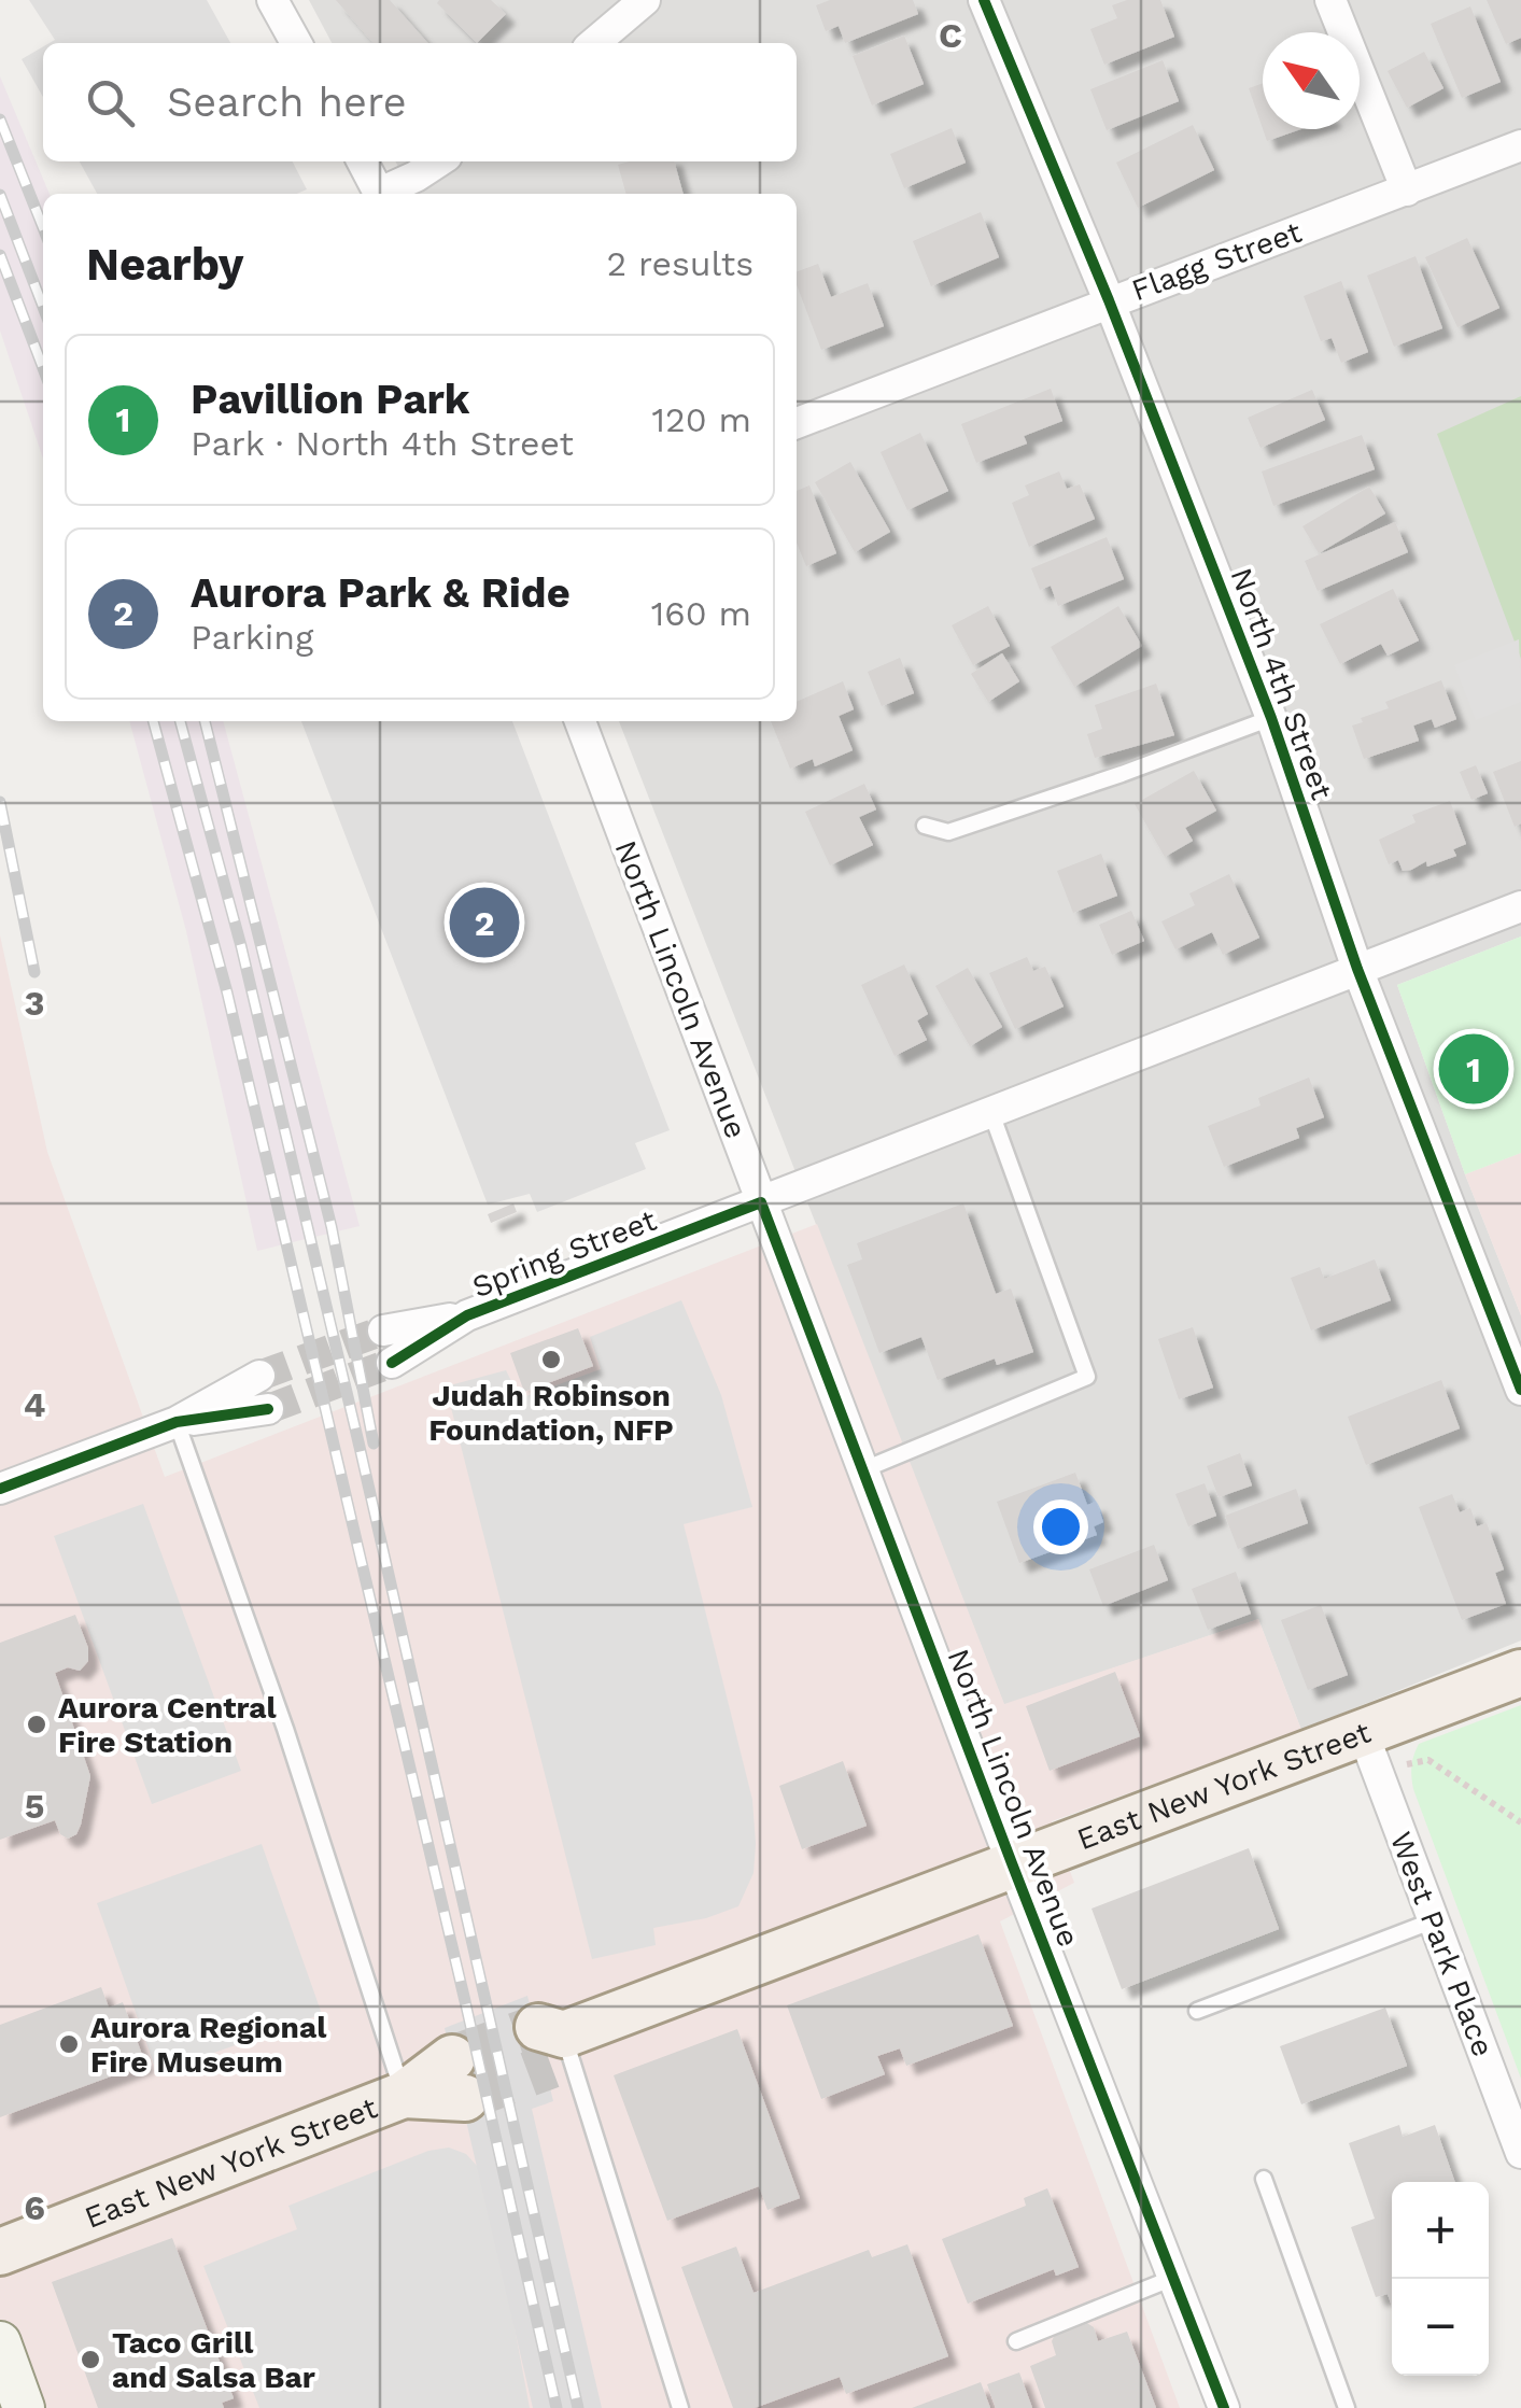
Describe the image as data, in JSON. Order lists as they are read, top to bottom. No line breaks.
{"streets":{"main road":["East New York Street"],"street":["Flagg Street","North 4th Street","North Lincoln Avenue","Spring Street","West Park Place"]},"crossings":[["Flagg Street","North 4th Street"],["North 4th Street","Spring Street"],["North Lincoln Avenue","Spring Street"],["North Lincoln Avenue","East New York Street"],["East New York Street","West Park Place"]],"places":["Judah Robinson Foundation, NFP","Aurora Central Fire Station","Aurora Regional Fire Museum","Taco Grill and Salsa Bar"],"north":"top left","page":{"search":"Search here","heading":["Nearby","2 results"],"list":[{"mark":"1","name":"Pavillion Park","note":"Park · North 4th Street","value":"120 m"},{"mark":"2","name":"Aurora Park & Ride","note":"Parking","value":"160 m"}],"pins":["2","1"],"map_buttons":["+","−"]},"grid":{"columns":["C"],"rows":["3","4","5","6"]}}
